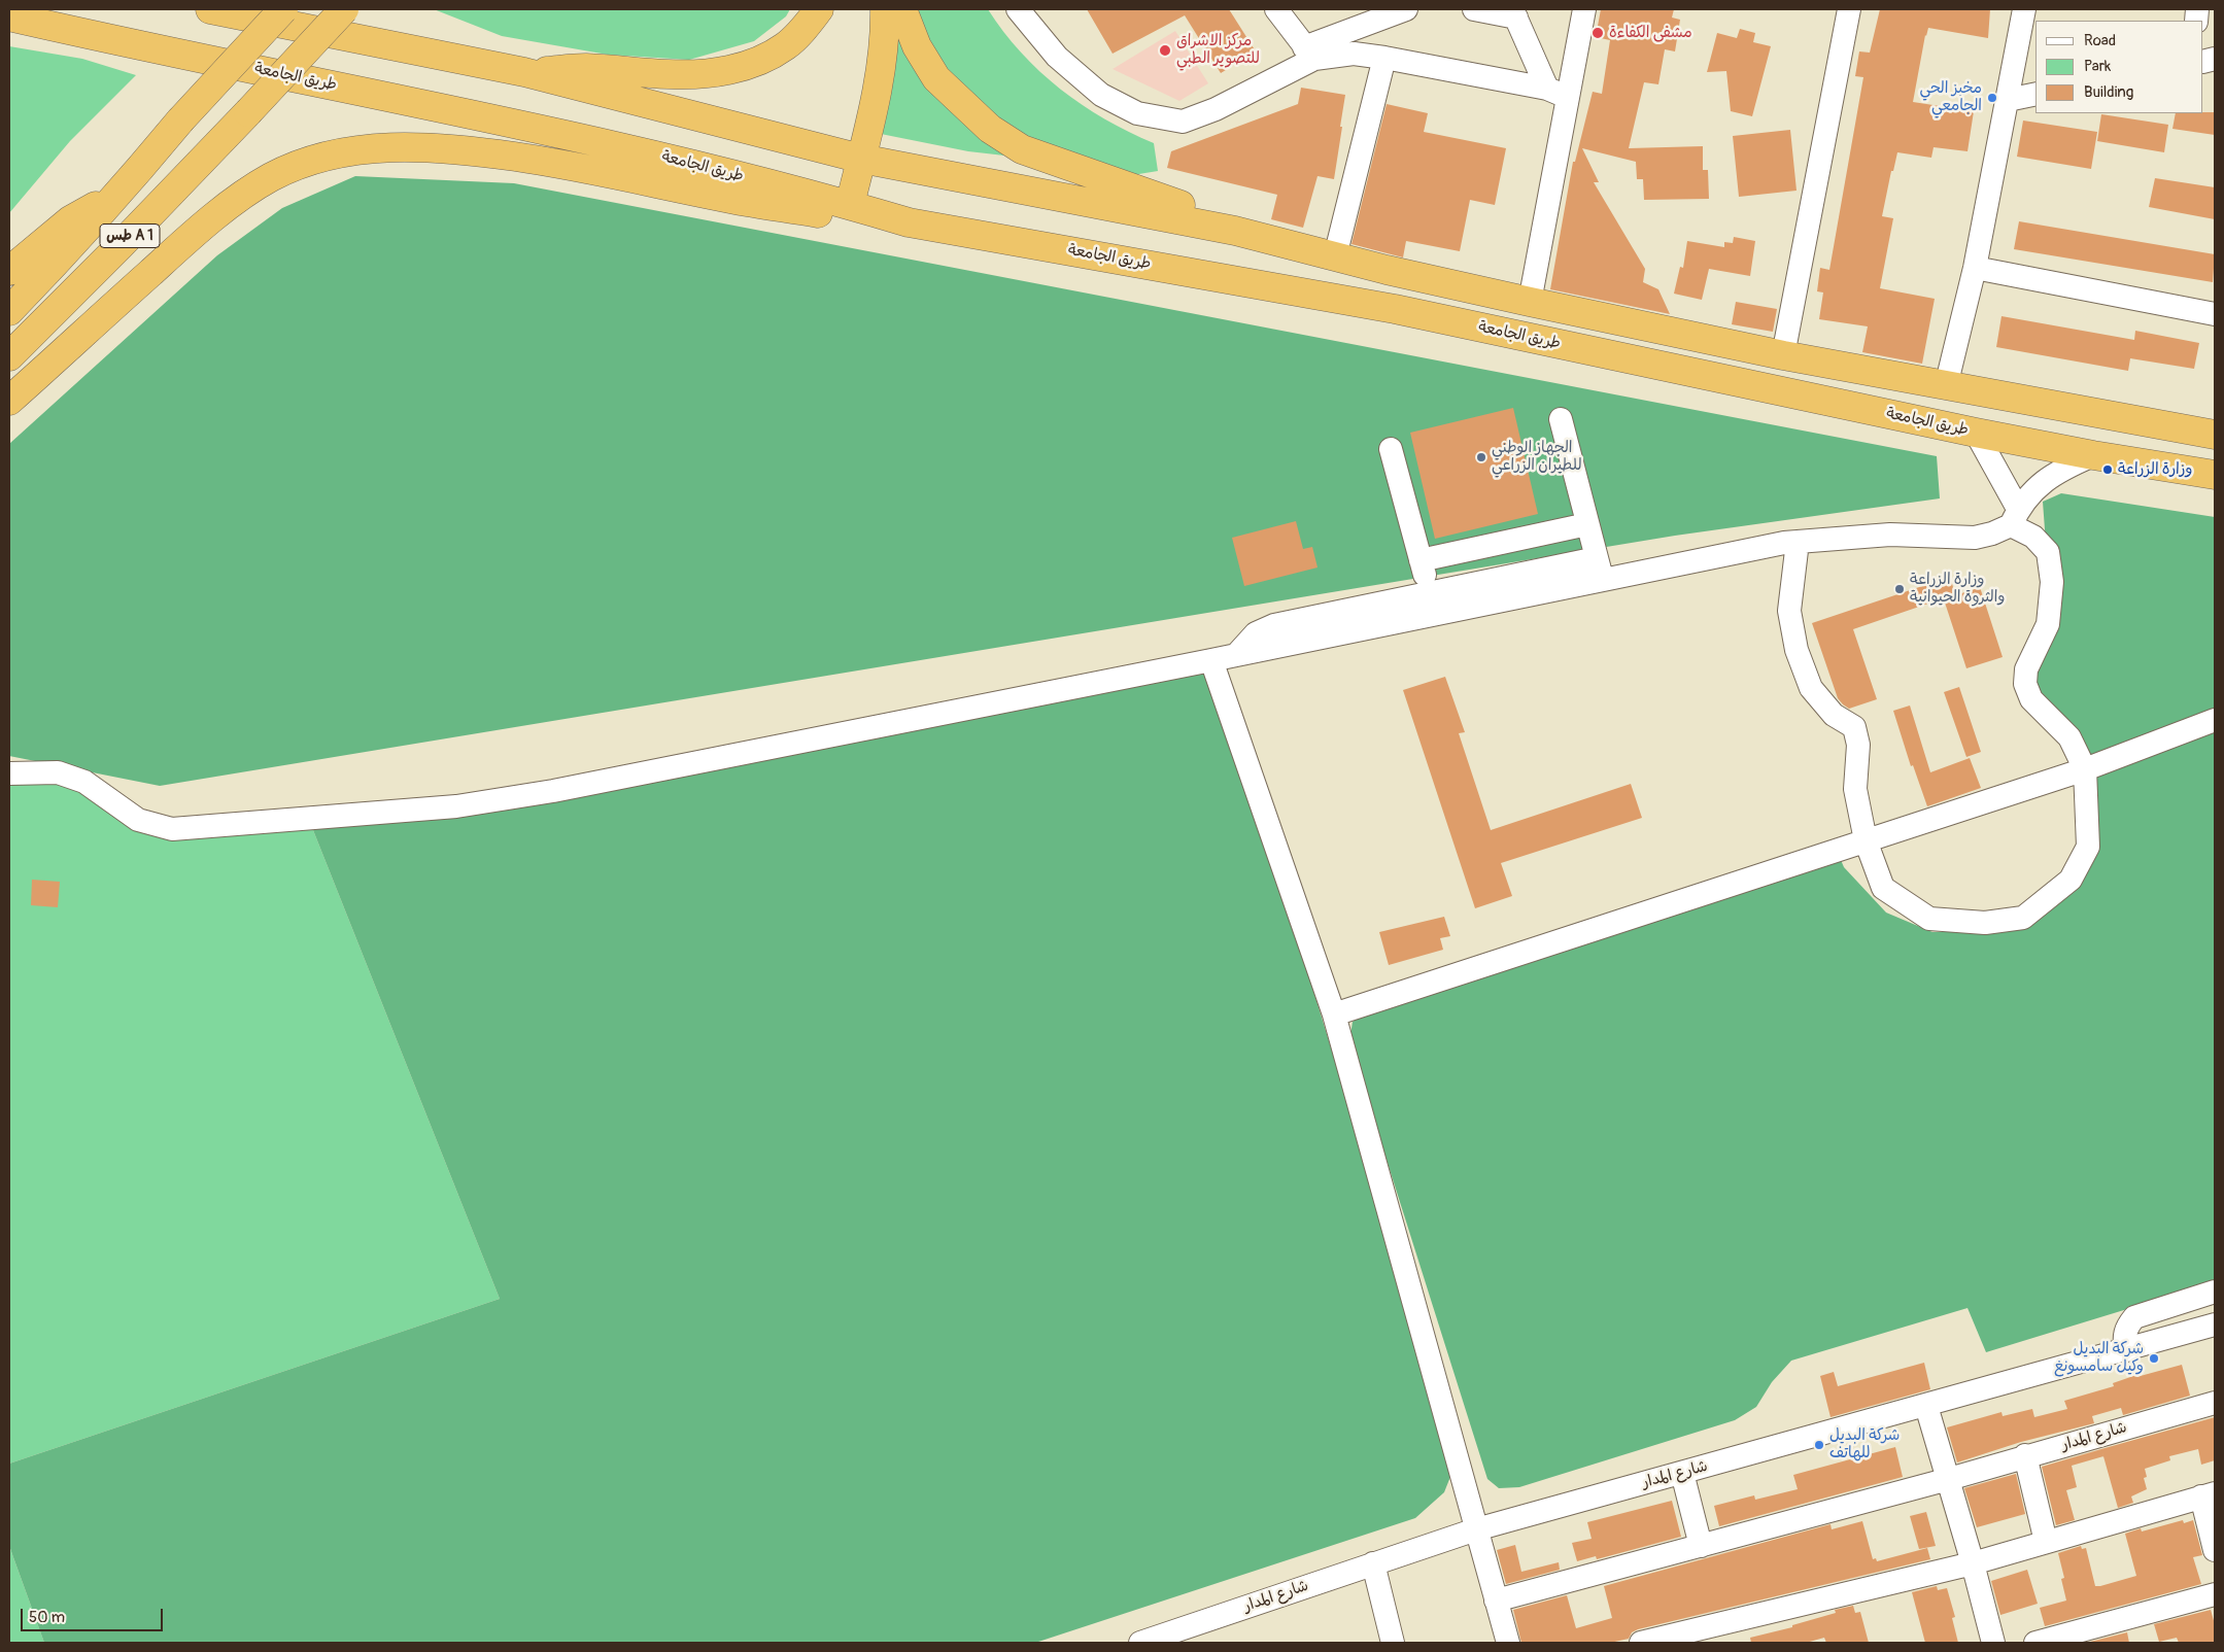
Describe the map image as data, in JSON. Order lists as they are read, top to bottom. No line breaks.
{"streets":{"highway":["طريق الجامعة","طس A 1"],"street":["شارع المدار"]},"places":["مشفى الكفاءة","مركز الاشراق للتصوير الطبي","مخبز الحي الجامعي","الجهاز الوطني للطيران الزراعي","وزارة الزراعة","وزارة الزراعة والثروة الحيوانية","شركة البديل وكيل سامسونغ","شركة البديل للهاتف"],"legend":["Road","Park","Building"],"scale_bar":"50 m"}
